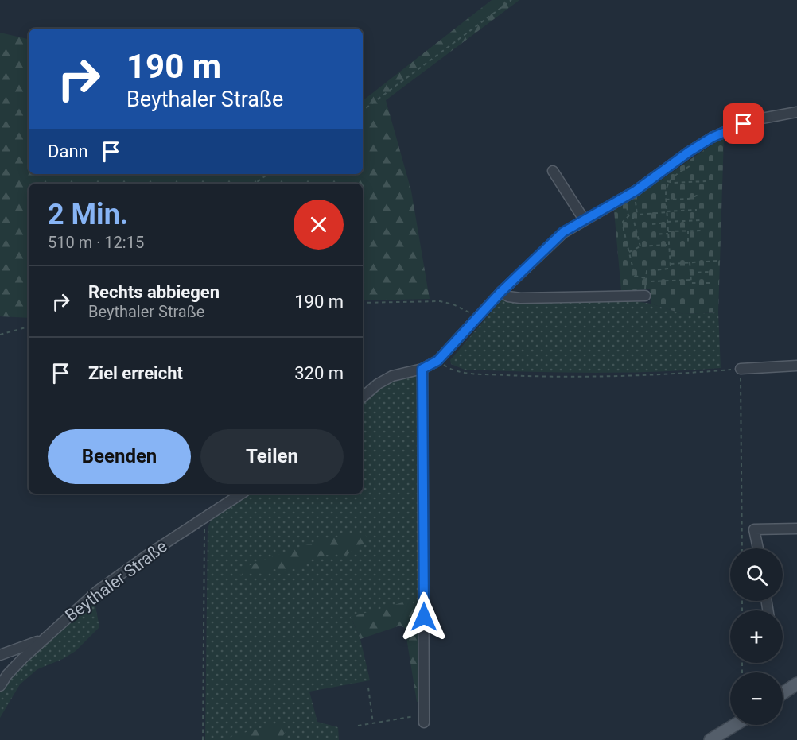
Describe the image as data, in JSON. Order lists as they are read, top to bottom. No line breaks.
{"streets":{"street":["Beythaler Straße"]},"page":{"turn":["190 m","Beythaler Straße"],"then":"Dann","heading":["2 Min.","510 m · 12:15"],"list":[{"name":"Rechts abbiegen","note":"Beythaler Straße","value":"190 m"},{"name":"Ziel erreicht","value":"320 m"}],"buttons":["Beenden","Teilen"],"map_buttons":["+","−"]}}
